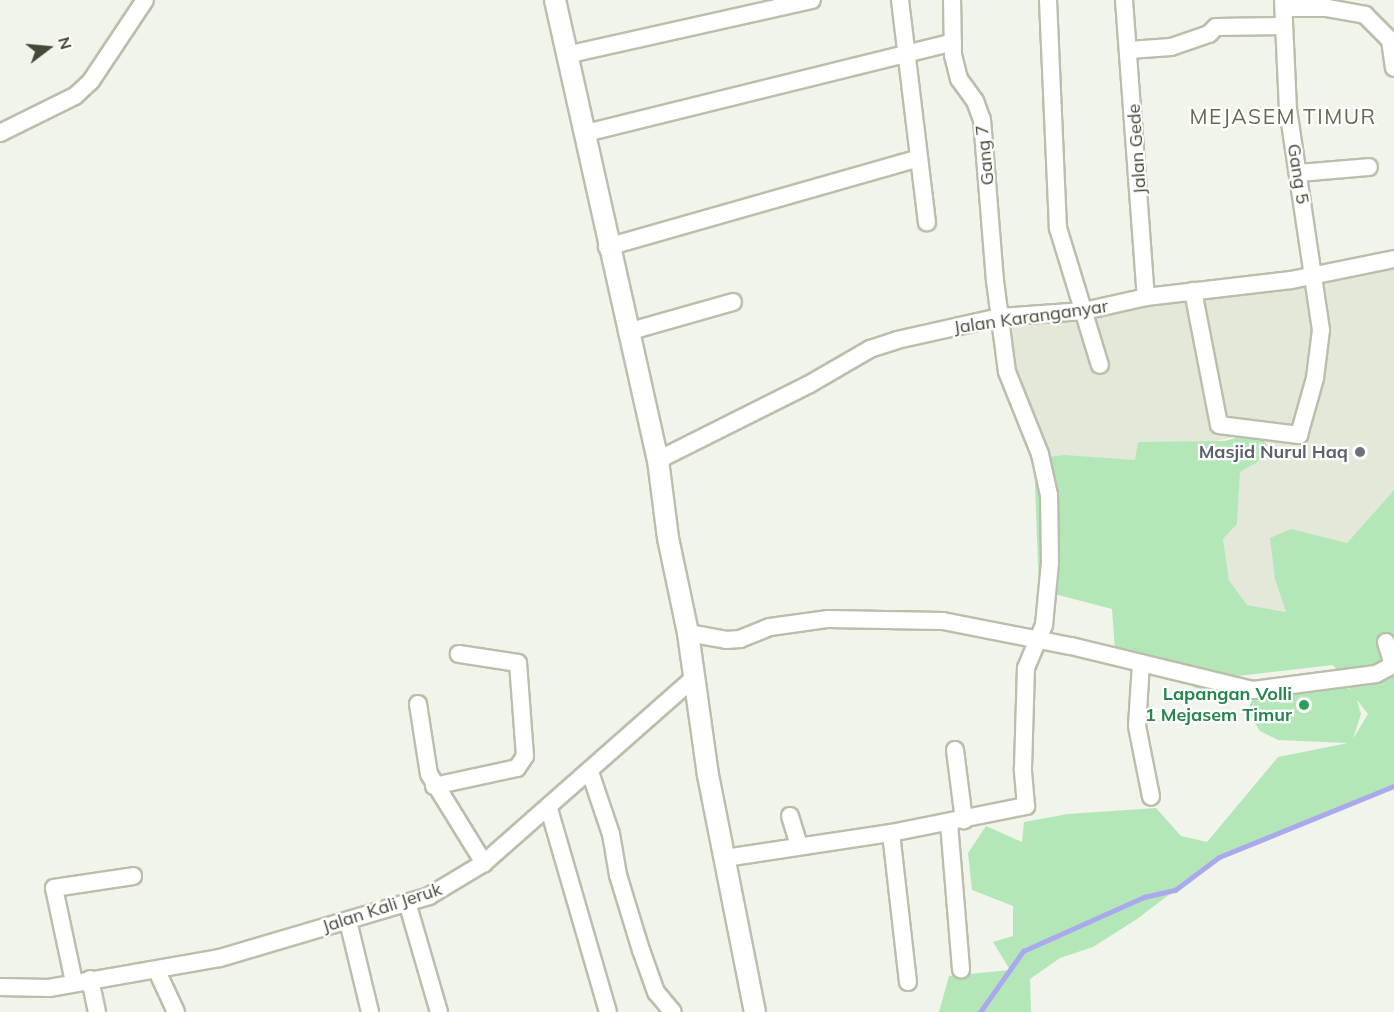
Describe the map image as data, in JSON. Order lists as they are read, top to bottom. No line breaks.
{"streets":{"street":["Jalan Gede","Gang 7","Gang 5","Jalan Karanganyar","Jalan Kali Jeruk"]},"crossings":[["Jalan Gede","Jalan Karanganyar"],["Gang 7","Jalan Karanganyar"],["Gang 5","Jalan Karanganyar"]],"districts":["MEJASEM TIMUR"],"places":["Masjid Nurul Haq","Lapangan Volli 1 Mejasem Timur"],"north":"right"}
